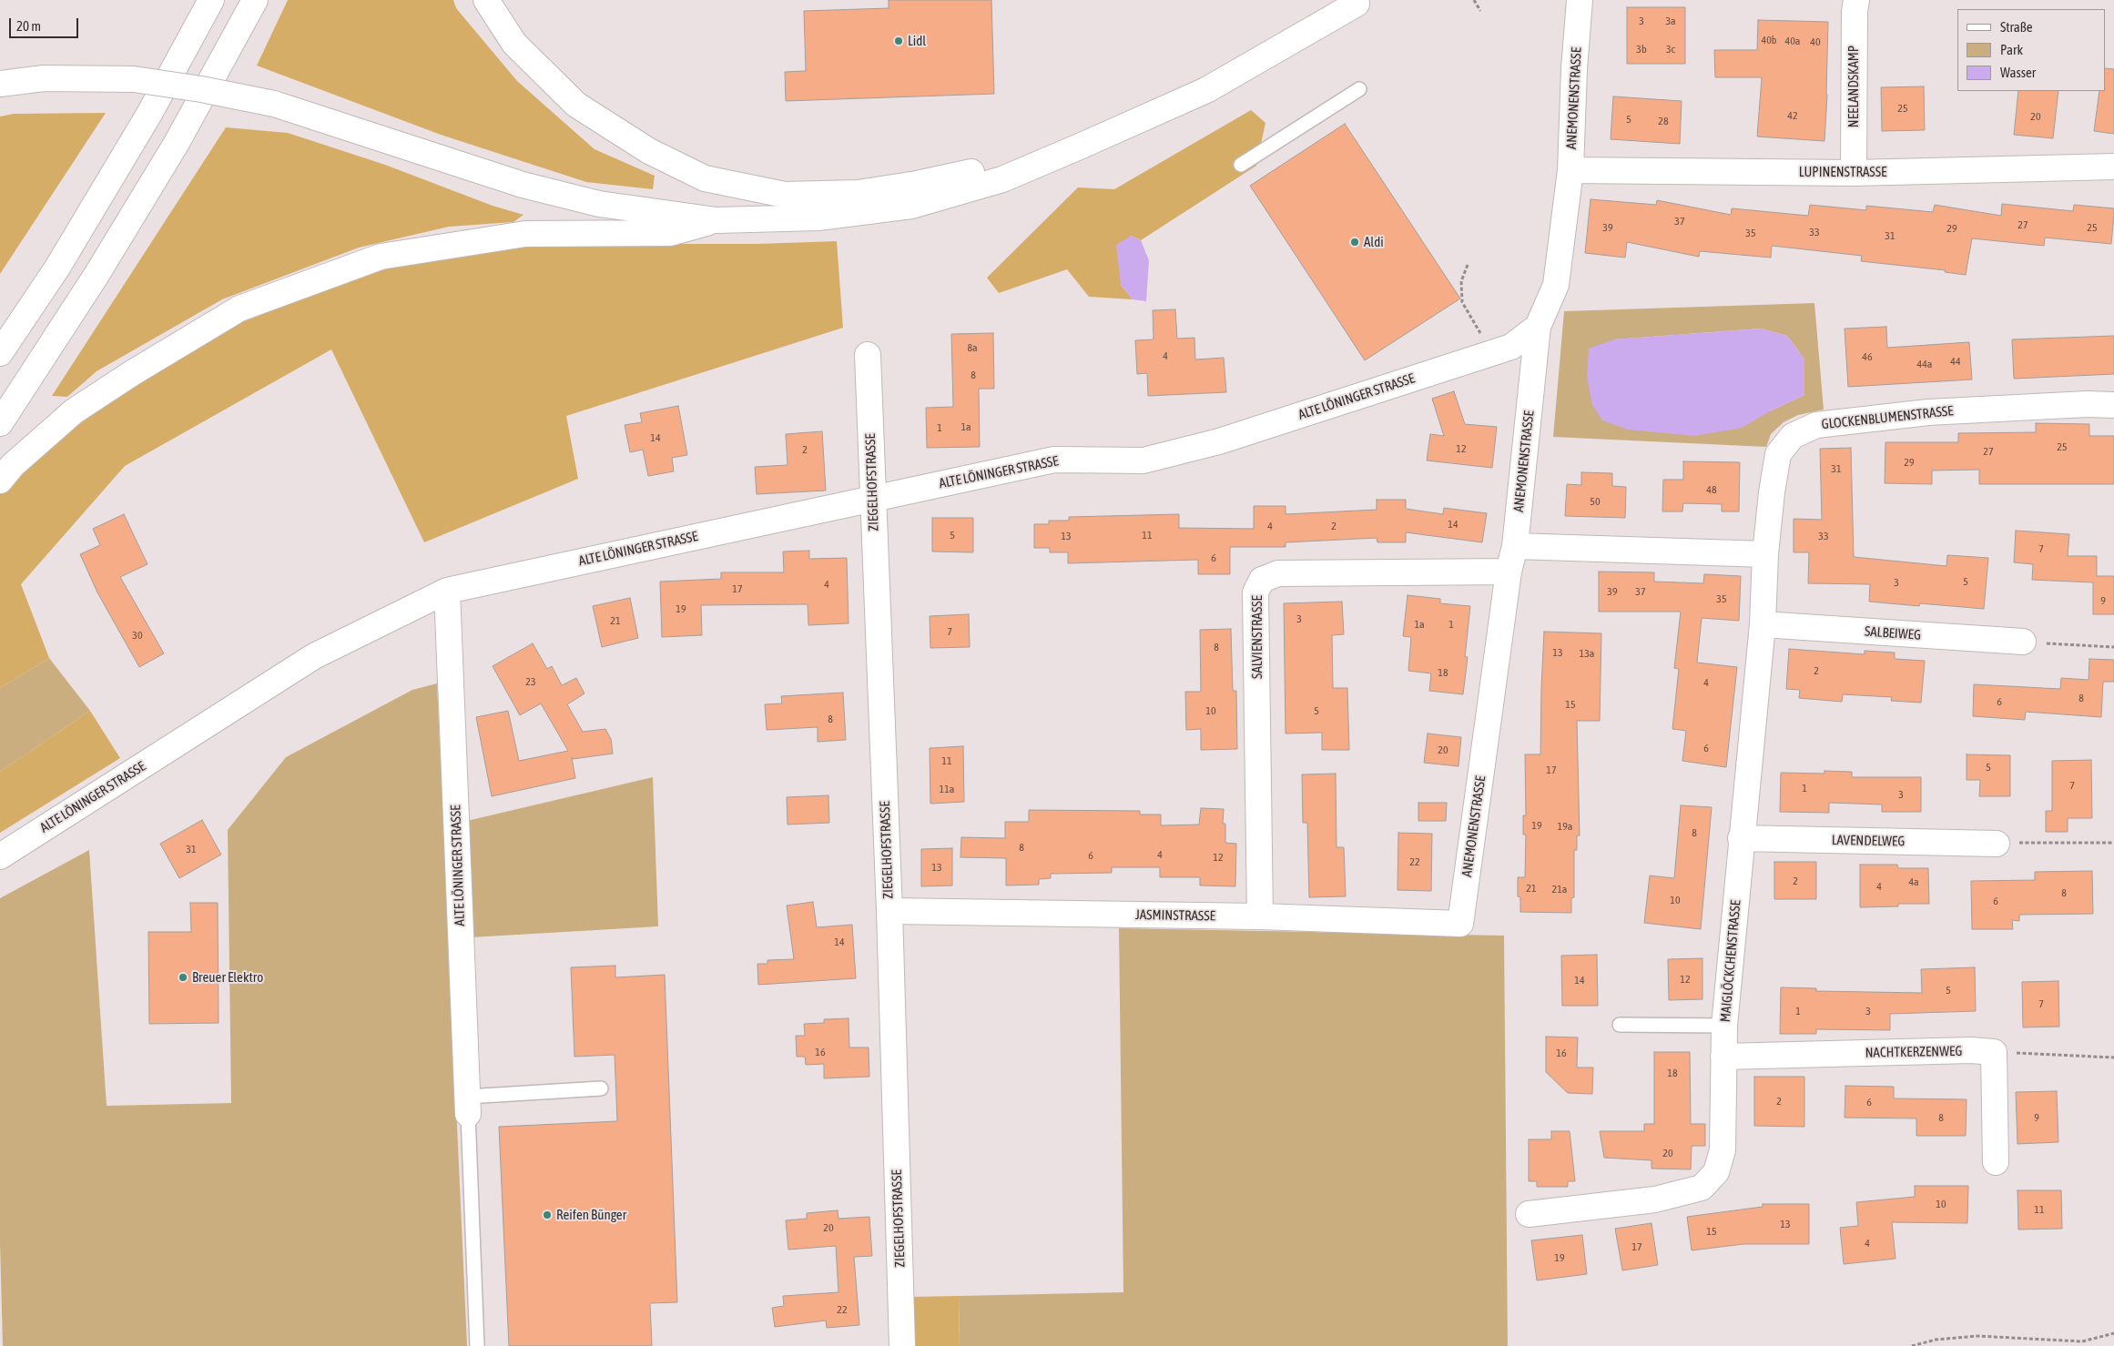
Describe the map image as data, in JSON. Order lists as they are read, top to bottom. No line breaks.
{"streets":{"main road":["NEELANDSKAMP","ANEMONENSTRASSE","LUPINENSTRASSE","ALTE LÖNINGER STRASSE","GLOCKENBLUMENSTRASSE","ZIEGELHOFSTRASSE","SALBEIWEG","SALVIENSTRASSE","LAVENDELWEG","JASMINSTRASSE","MAIGLÖCKCHENSTRASSE","NACHTKERZENWEG"]},"crossings":[["NEELANDSKAMP","LUPINENSTRASSE"],["ANEMONENSTRASSE","LUPINENSTRASSE"],["ANEMONENSTRASSE","ALTE LÖNINGER STRASSE"],["ANEMONENSTRASSE","SALVIENSTRASSE"],["ANEMONENSTRASSE","JASMINSTRASSE"],["ALTE LÖNINGER STRASSE","ZIEGELHOFSTRASSE"],["GLOCKENBLUMENSTRASSE","MAIGLÖCKCHENSTRASSE"],["ZIEGELHOFSTRASSE","JASMINSTRASSE"],["SALBEIWEG","MAIGLÖCKCHENSTRASSE"],["SALVIENSTRASSE","JASMINSTRASSE"],["LAVENDELWEG","MAIGLÖCKCHENSTRASSE"],["MAIGLÖCKCHENSTRASSE","NACHTKERZENWEG"]],"places":["Lidl","Aldi","Breuer Elektro","Reifen Bünger"],"house_numbers":["3","3a","40b","40a","40","3b","3c","25","42","20","5","28","37","27","39","25","29","33","35","31","8a","4","46","44","44a","8","1a","1","14","25","12","2","27","29","31","48","50","14","4","2","5","11","13","33","7","6","5","3","4","17","39","37","35","9","19","3","21","1a","1","7","30","8","13","13a","2","18","23","4","8","6","15","10","5","8","6","20","11","5","17","7","1","11a","3","19","19a","8","8","31","4","6","12","22","13","2","4a","4","21","21a","8","10","6","14","12","14","5","7","1","3","16","16","18","2","6","8","9","20","10","11","13","20","15","4","17","19","22"],"legend":["Straße","Park","Wasser"],"scale_bar":"20 m"}
